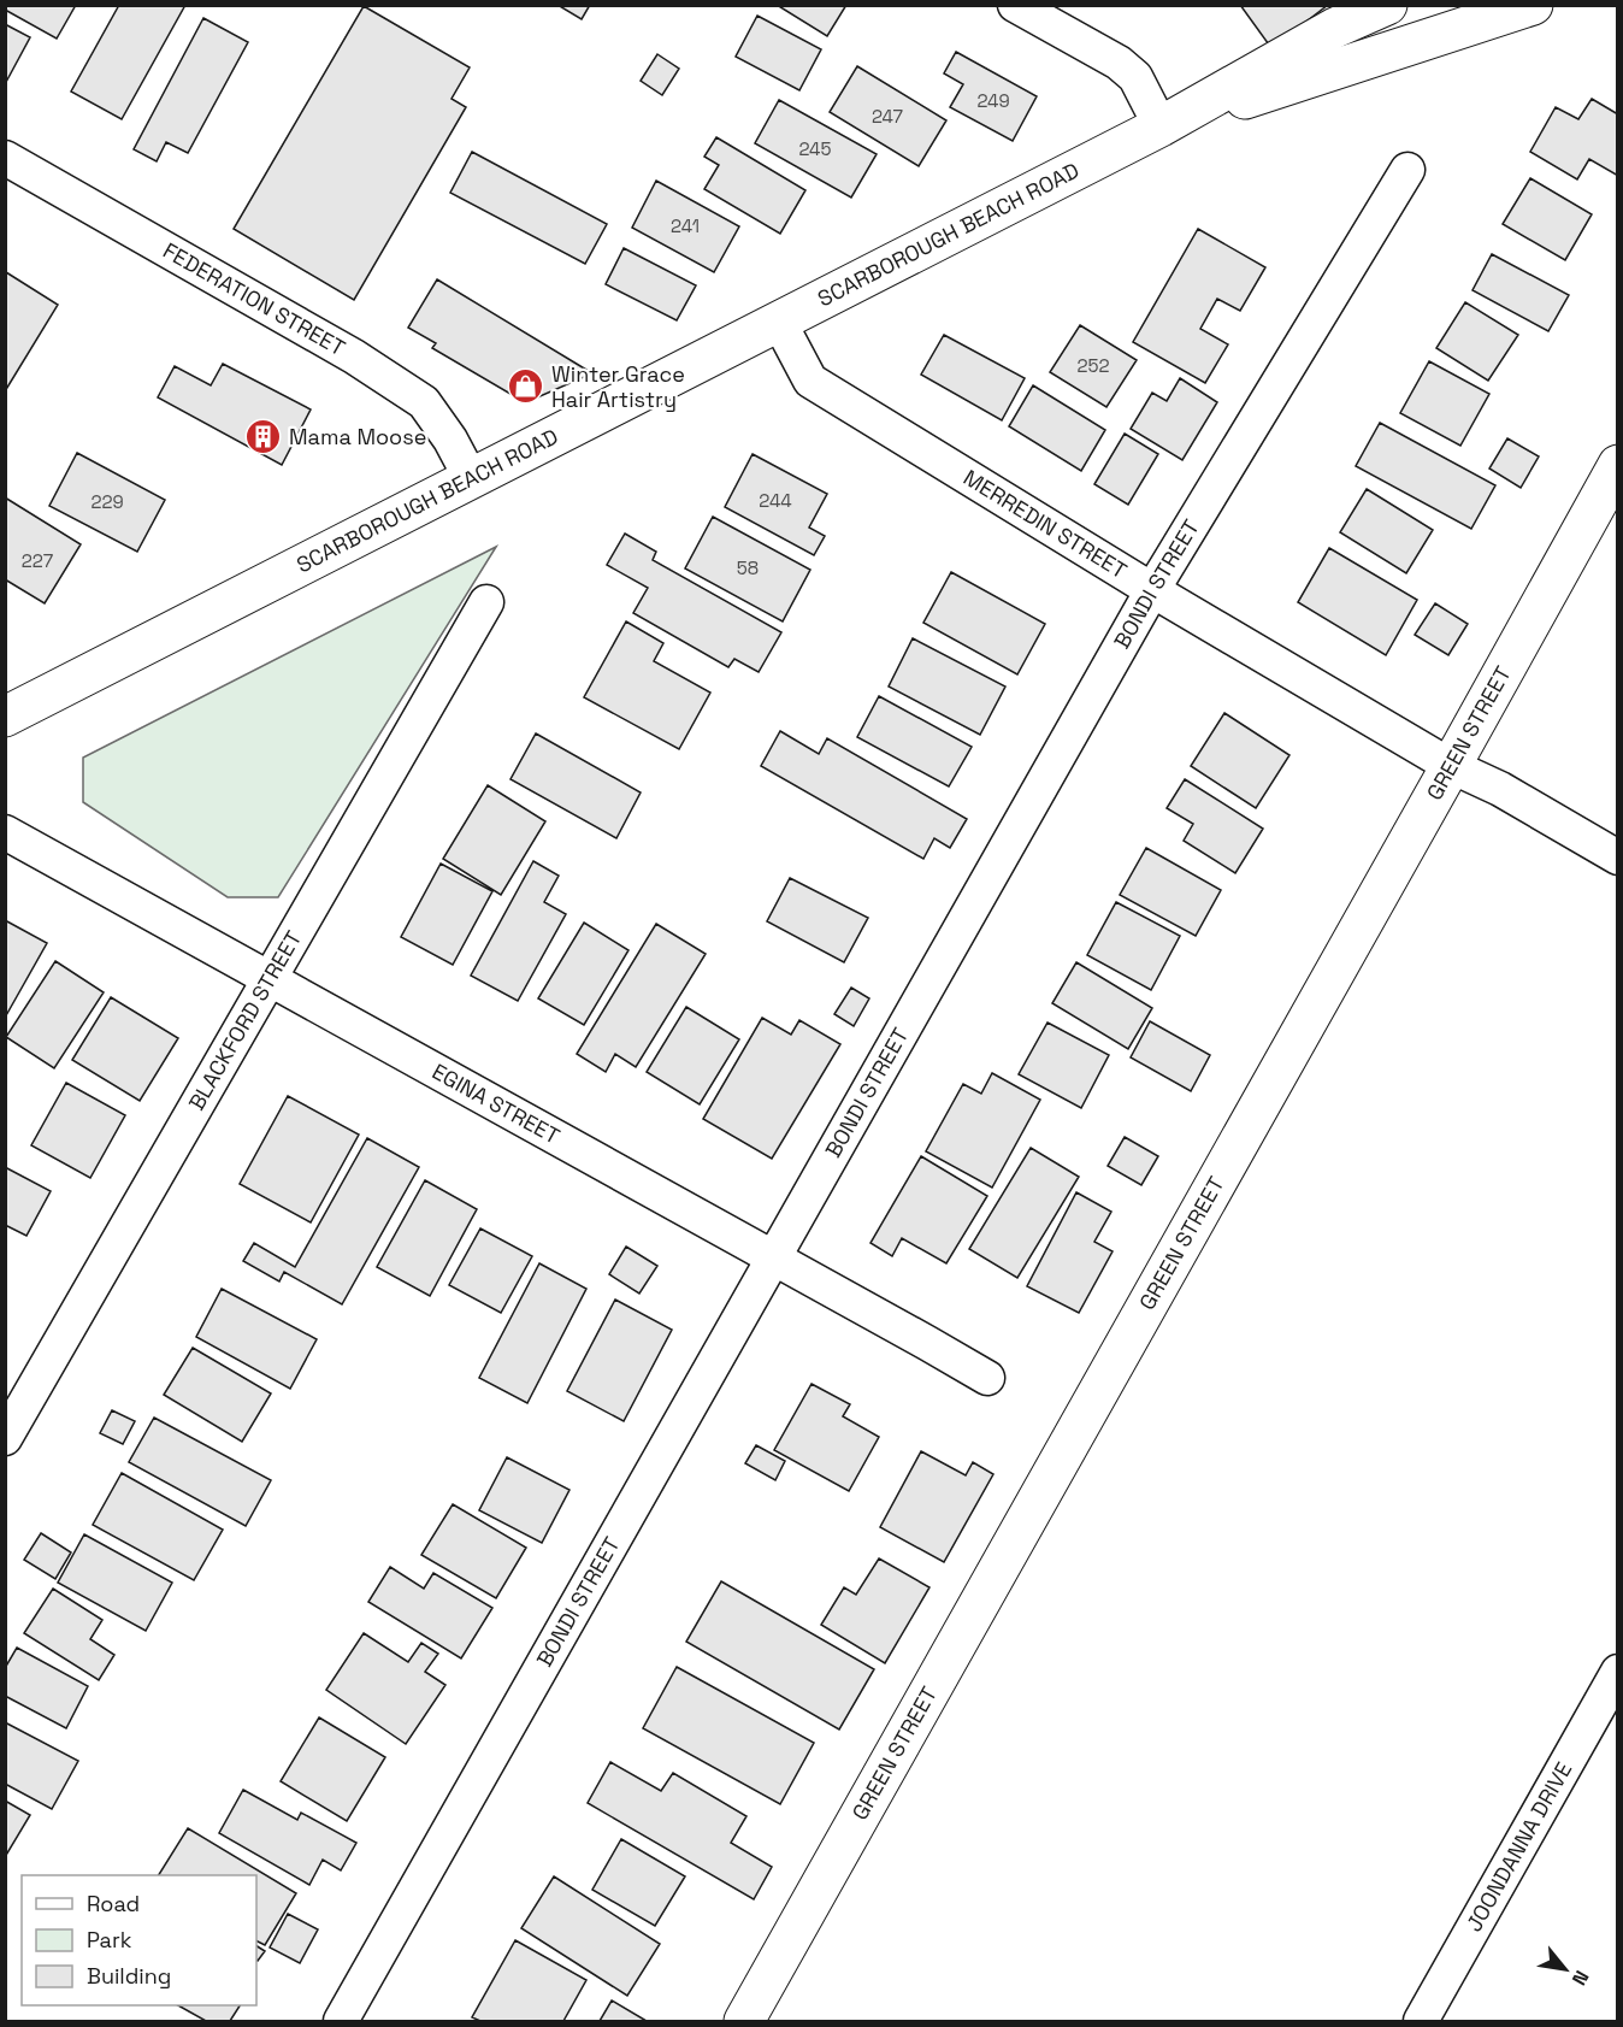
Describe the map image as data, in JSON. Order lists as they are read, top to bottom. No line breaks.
{"streets":{"main road":["SCARBOROUGH BEACH ROAD","GREEN STREET"],"street":["FEDERATION STREET","MERREDIN STREET","BONDI STREET","BLACKFORD STREET","EGINA STREET","JOONDANNA DRIVE"]},"crossings":[["SCARBOROUGH BEACH ROAD","FEDERATION STREET"],["SCARBOROUGH BEACH ROAD","MERREDIN STREET"],["MERREDIN STREET","BONDI STREET"],["MERREDIN STREET","GREEN STREET"],["BONDI STREET","EGINA STREET"],["BLACKFORD STREET","EGINA STREET"]],"places":{"shop":["Winter Grace Hair Artistry"],"building":["Mama Moose"]},"house_numbers":["249","247","245","241","252","244","229","227","58"],"legend":["Road","Park","Building"],"north":"bottom right"}
